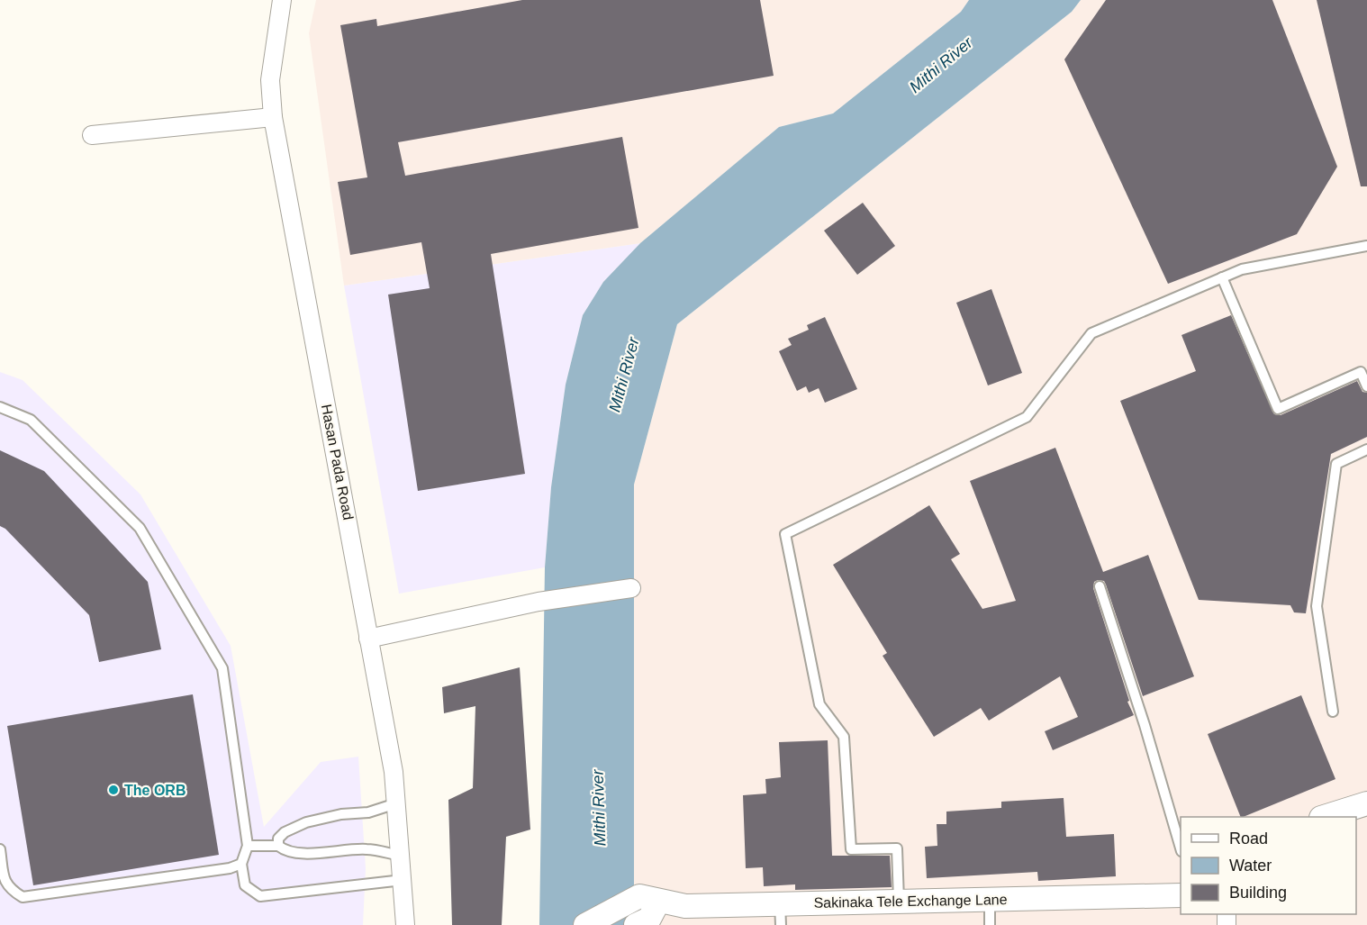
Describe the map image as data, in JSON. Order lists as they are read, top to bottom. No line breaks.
{"streets":{"street":["Hasan Pada Road","Sakinaka Tele Exchange Lane"]},"water":["Mithi River"],"places":["The ORB"],"legend":["Road","Water","Building"]}
